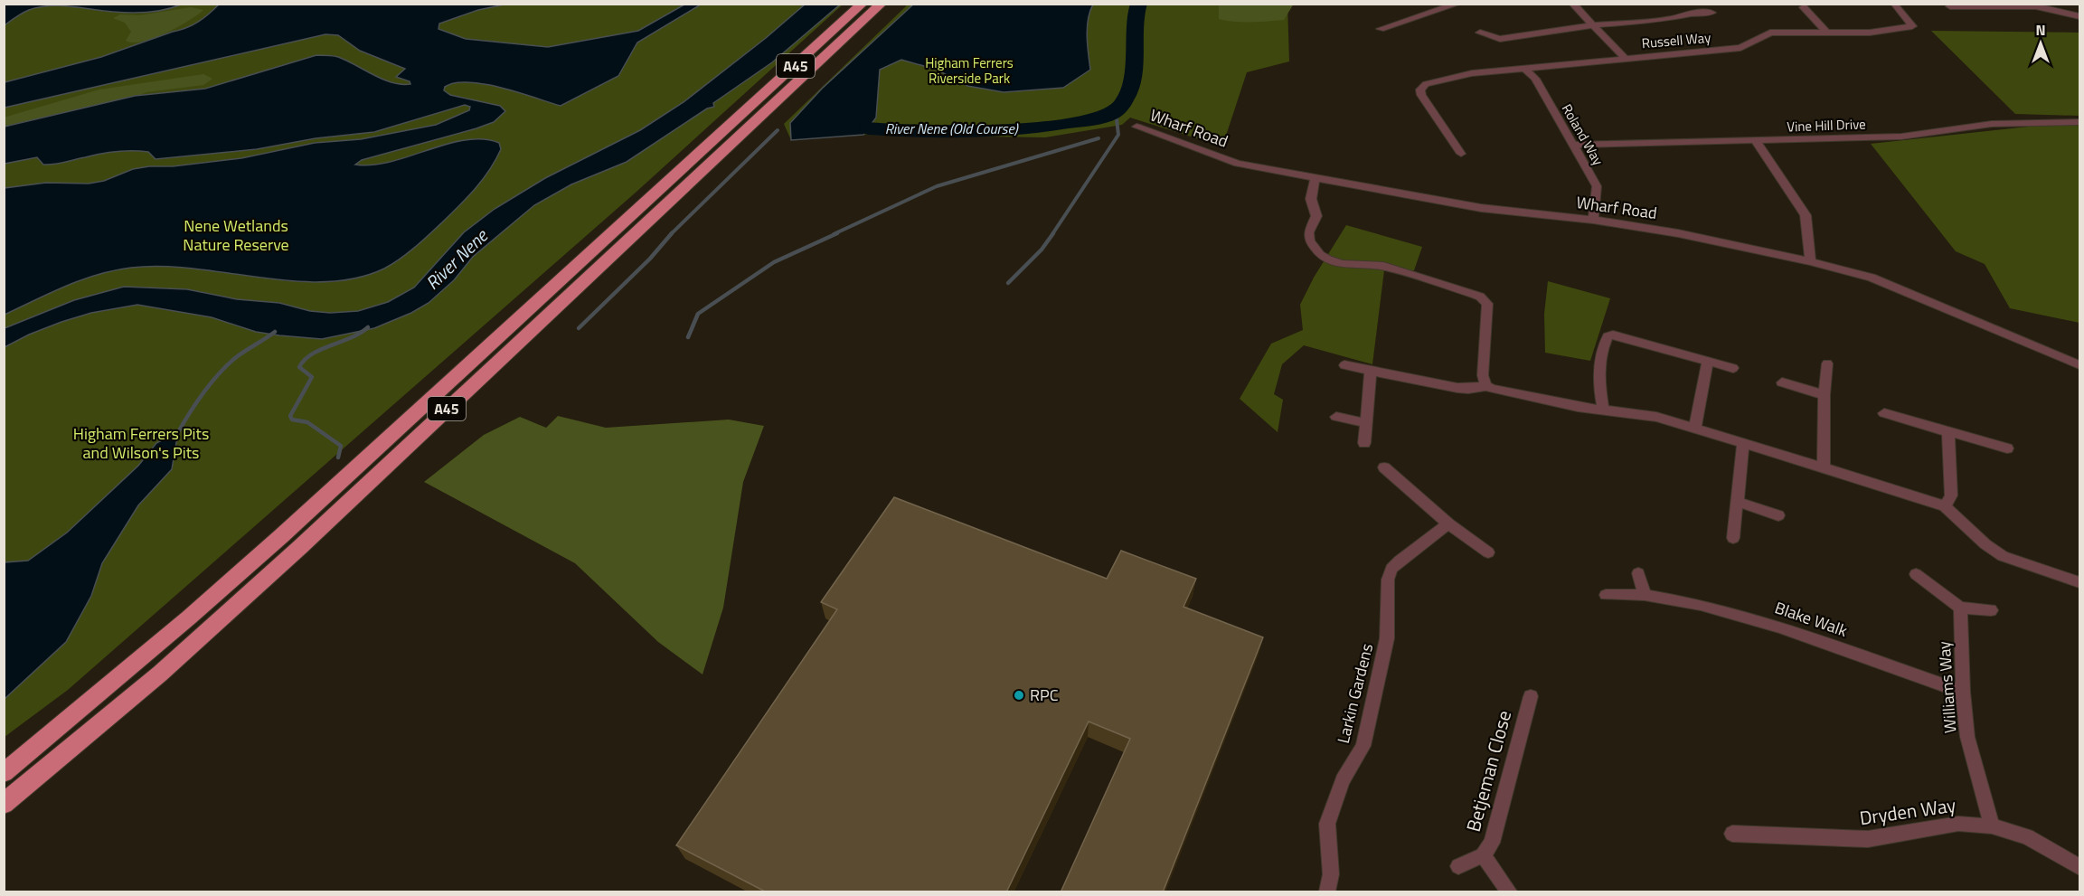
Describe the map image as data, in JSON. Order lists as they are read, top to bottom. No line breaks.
{"streets":{"highway":["A45"],"street":["Russell Way","Vine Hill Drive","Wharf Road","Roland Way","Blake Walk","Williams Way","Larkin Gardens","Betjeman Close","Dryden Way"]},"crossings":[["Russell Way","Roland Way"],["Vine Hill Drive","Roland Way"],["Wharf Road","Roland Way"],["Blake Walk","Williams Way"],["Williams Way","Dryden Way"]],"water":["River Nene (Old Course)","River Nene"],"parks":["Higham Ferrers Riverside Park","Nene Wetlands Nature Reserve","Higham Ferrers Pits and Wilson's Pits"],"places":["RPC"],"north":"top"}
